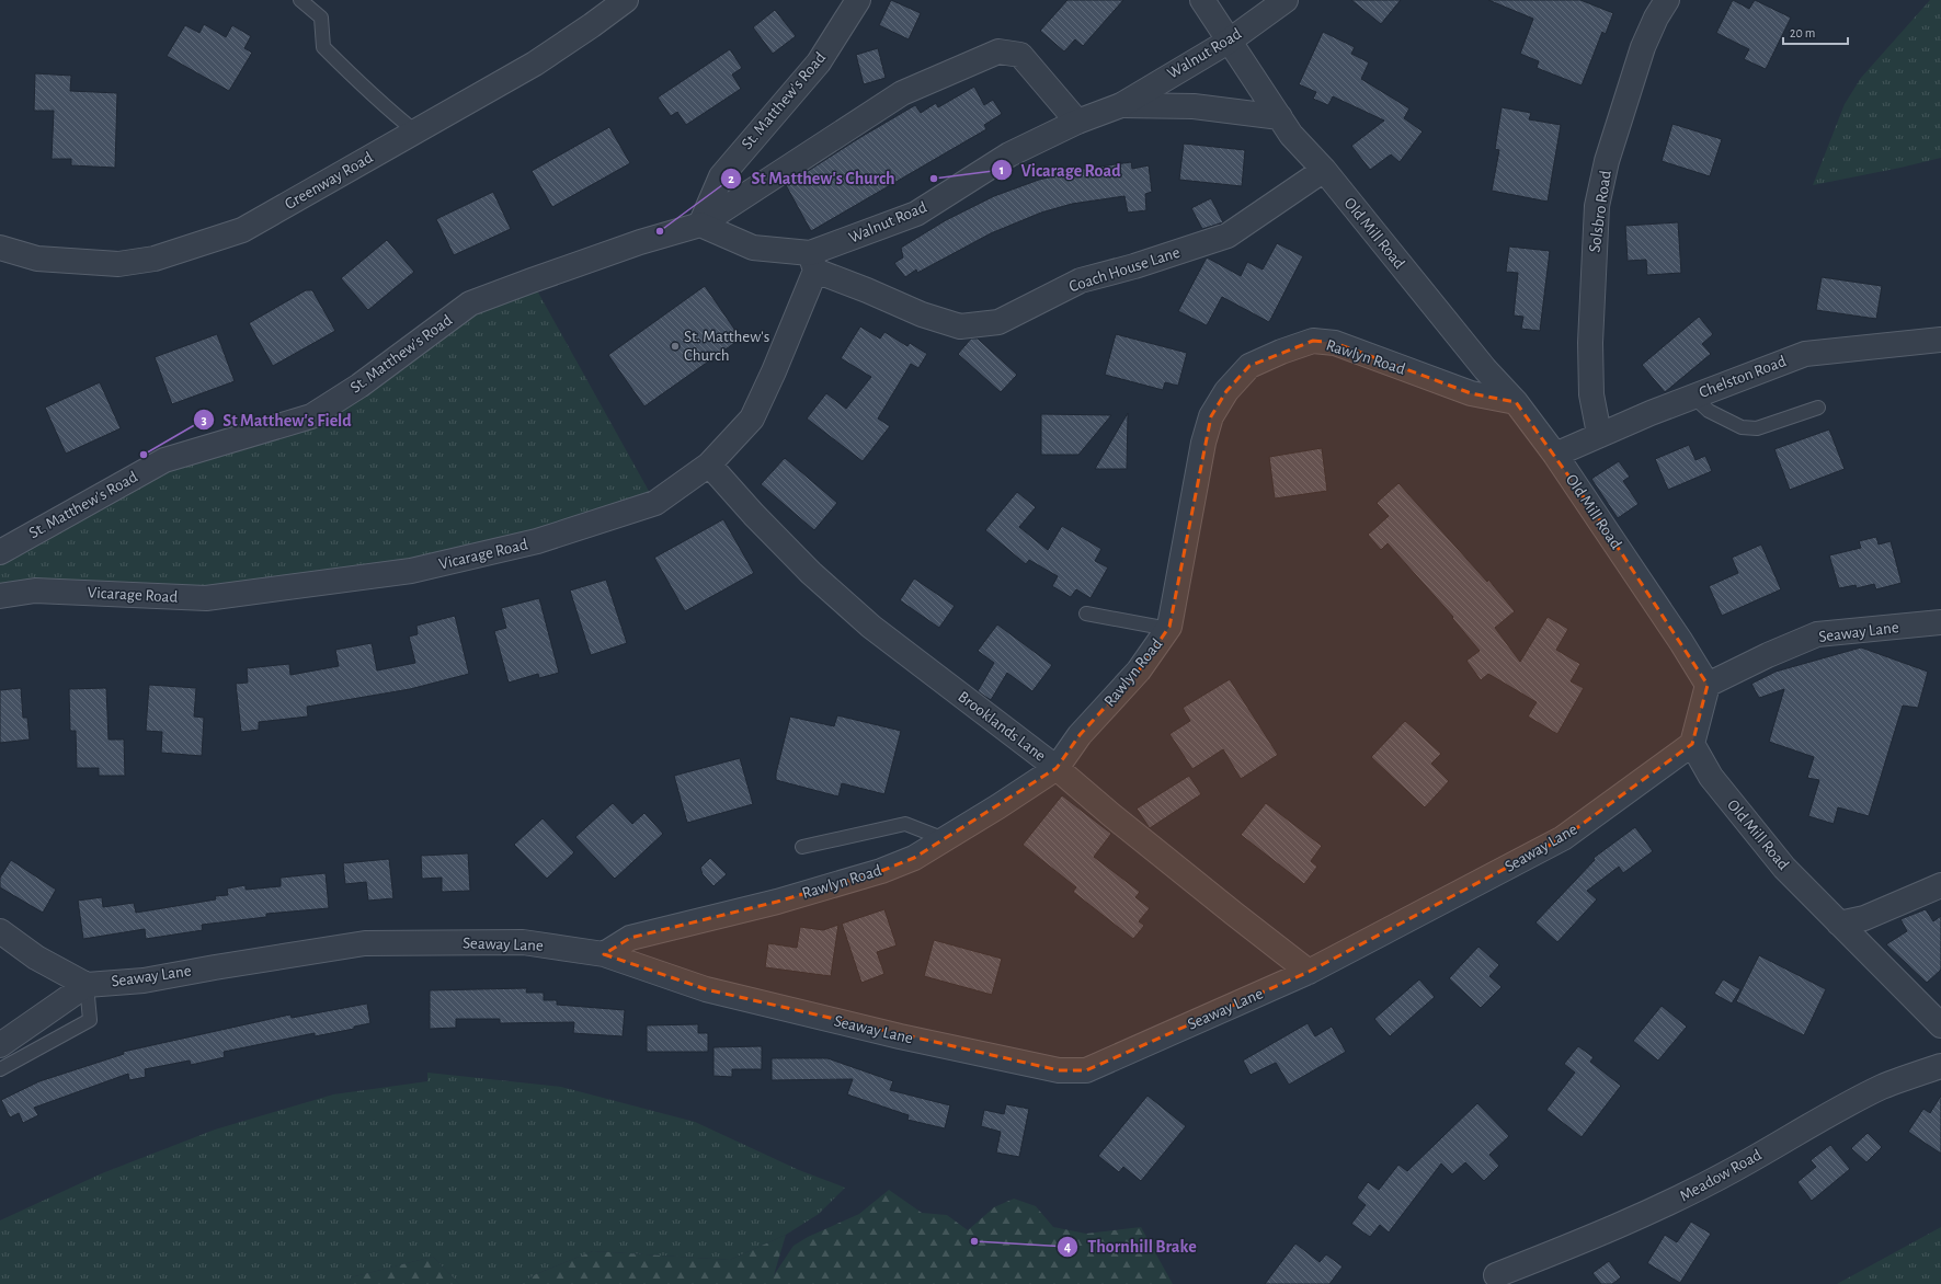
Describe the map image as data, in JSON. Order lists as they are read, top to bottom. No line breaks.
{"streets":{"street":["Walnut Road","St. Matthew's Road","Greenway Road","Solsbro Road","Old Mill Road","Coach House Lane","Rawlyn Road","Chelston Road","Vicarage Road","Seaway Lane","Brooklands Lane","Meadow Road"]},"crossings":[["Walnut Road","St. Matthew's Road"],["Walnut Road","Old Mill Road"],["Walnut Road","Coach House Lane"],["Walnut Road","Vicarage Road"],["Solsbro Road","Chelston Road"],["Old Mill Road","Coach House Lane"],["Old Mill Road","Rawlyn Road"],["Old Mill Road","Chelston Road"],["Old Mill Road","Seaway Lane"],["Coach House Lane","Vicarage Road"],["Rawlyn Road","Seaway Lane"],["Rawlyn Road","Brooklands Lane"],["Vicarage Road","Brooklands Lane"],["Seaway Lane","Brooklands Lane"]],"places":["Vicarage Road","St Matthew's Church","St. Matthew's Church","St Matthew's Field","Thornhill Brake"],"scale_bar":"20 m"}
